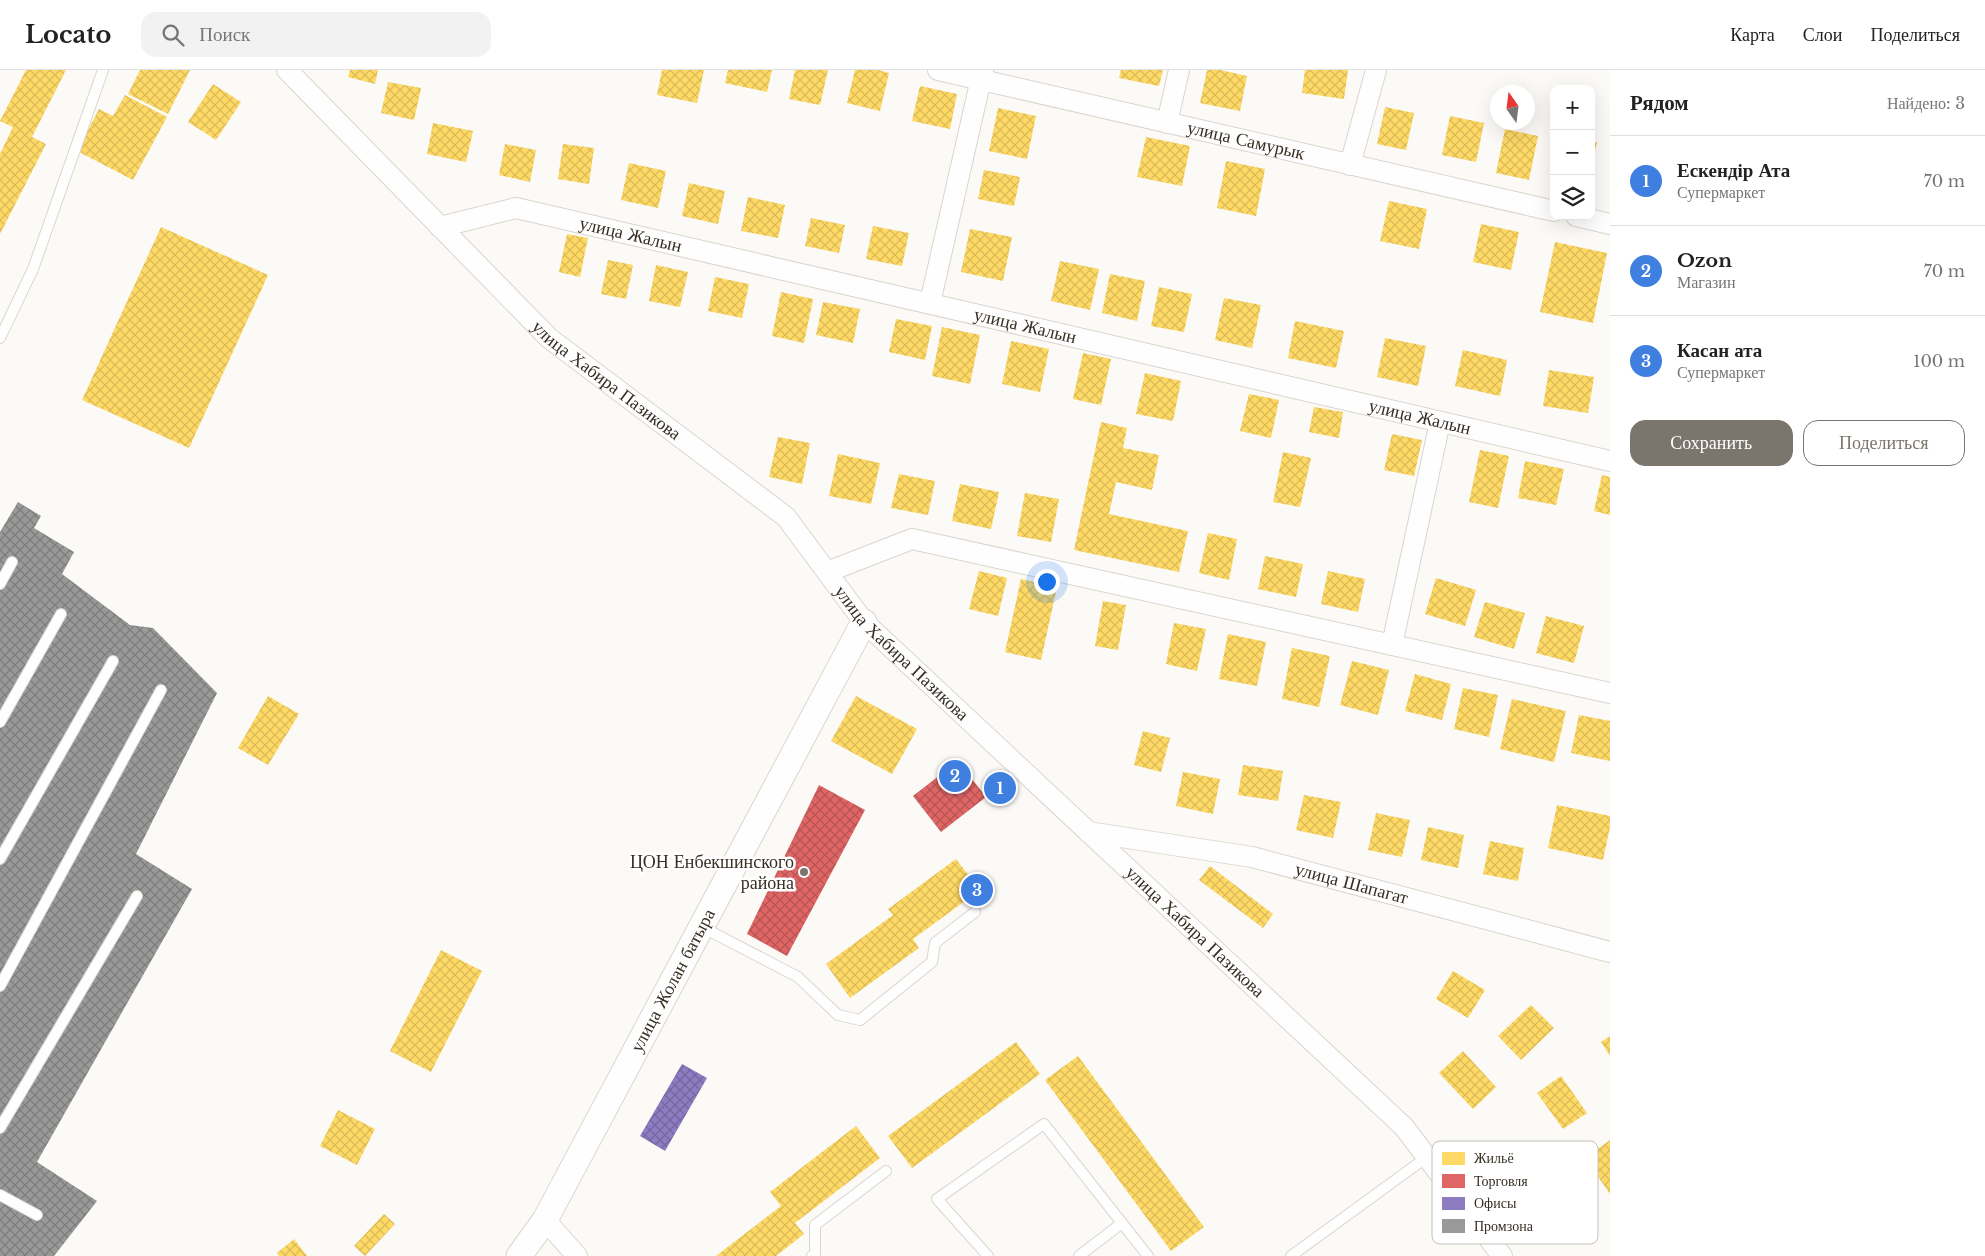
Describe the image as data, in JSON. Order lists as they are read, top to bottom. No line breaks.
{"streets":{"street":["улица Самурык","улица Жалын","улица Хабира Пазикова","улица Шапагат","улица Жолан батыра"]},"crossings":[["улица Жалын","улица Хабира Пазикова"],["улица Хабира Пазикова","улица Шапагат"],["улица Хабира Пазикова","улица Жолан батыра"]],"places":["ЦОН Енбекшинского района"],"legend":["Жильё","Торговля","Офисы","Промзона"],"north":"top","page":{"header":"Locato","search":"Поиск","nav":["Карта","Слои","Поделиться"],"heading":["Рядом","Найдено: 3"],"map_buttons":["+","−"],"list":[{"mark":"1","name":"Ескендір Ата","note":"Супермаркет","value":"70 m"},{"mark":"2","name":"Ozon","note":"Магазин","value":"70 m"},{"mark":"3","name":"Касан ата","note":"Супермаркет","value":"100 m"}],"buttons":["Сохранить","Поделиться"],"pins":["2","1","3"]}}
